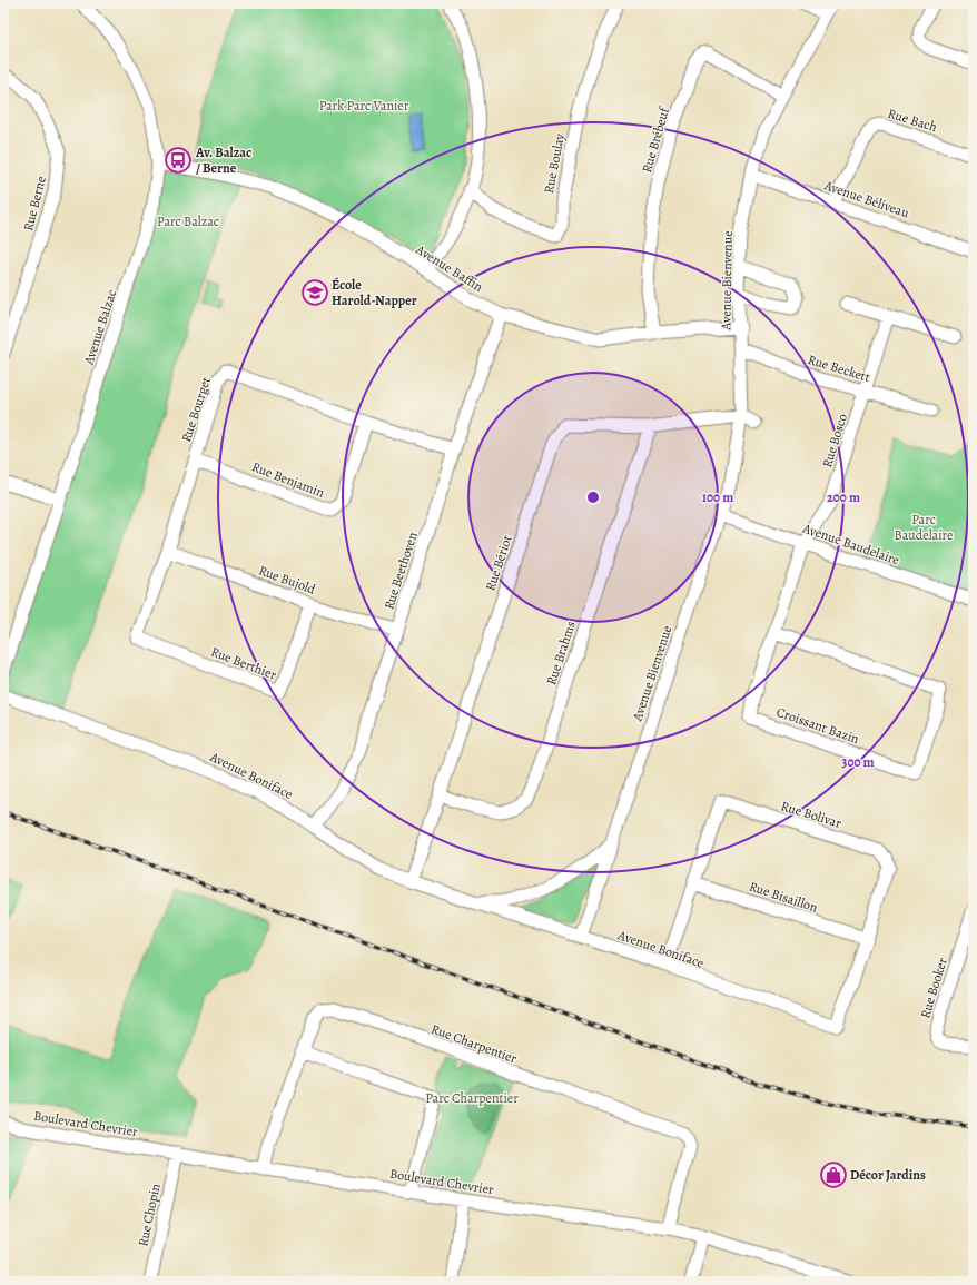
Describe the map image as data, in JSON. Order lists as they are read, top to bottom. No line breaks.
{"streets":{"street":["Rue Bach","Rue Brébeuf","Rue Boulay","Avenue Béliveau","Rue Berne","Avenue Baffin","Avenue Bienvenue","Avenue Balzac","Rue Beckett","Rue Bourget","Rue Bosco","Rue Benjamin","Avenue Baudelaire","Rue Bériot","Rue Beethoven","Rue Bujold","Rue Brahms","Rue Berthier","Croissant Bazin","Avenue Boniface","Rue Bolivar","Rue Bisaillon","Rue Booker","Rue Charpentier","Boulevard Chevrier","Rue Chopin"]},"crossings":[["Rue Bach","Avenue Béliveau"],["Rue Brébeuf","Avenue Baffin"],["Rue Brébeuf","Avenue Bienvenue"],["Avenue Béliveau","Avenue Bienvenue"],["Avenue Baffin","Avenue Bienvenue"],["Avenue Baffin","Avenue Balzac"],["Avenue Baffin","Rue Beethoven"],["Avenue Bienvenue","Rue Beckett"],["Avenue Bienvenue","Avenue Baudelaire"],["Avenue Bienvenue","Rue Bériot"],["Avenue Bienvenue","Avenue Boniface"],["Rue Beckett","Rue Bosco"],["Rue Bourget","Rue Benjamin"],["Rue Bourget","Rue Beethoven"],["Rue Bourget","Rue Bujold"],["Rue Bourget","Rue Berthier"],["Rue Bosco","Avenue Baudelaire"],["Rue Bosco","Croissant Bazin"],["Avenue Baudelaire","Croissant Bazin"],["Rue Bériot","Rue Brahms"],["Rue Bériot","Avenue Boniface"],["Rue Beethoven","Rue Bujold"],["Rue Beethoven","Avenue Boniface"],["Rue Bujold","Rue Berthier"],["Avenue Boniface","Rue Bolivar"],["Rue Bolivar","Rue Bisaillon"],["Rue Charpentier","Boulevard Chevrier"],["Boulevard Chevrier","Rue Chopin"]],"parks":["Park Parc Vanier","Parc Balzac","Parc Baudelaire","Parc Charpentier"],"places":{"bus stop":["Av. Balzac / Berne"],"school or university":["École Harold-Napper"],"shop":["Décor Jardins"]},"rings":["100 m","200 m","300 m"]}
